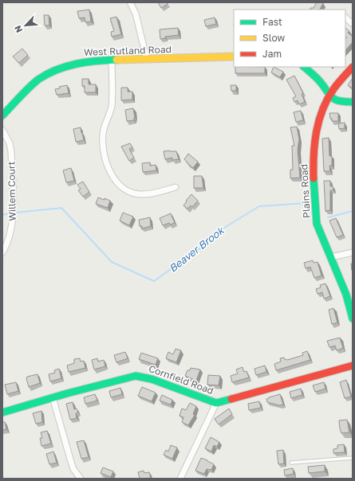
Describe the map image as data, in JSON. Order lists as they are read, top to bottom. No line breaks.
{"streets":{"street":["West Rutland Road","Willem Court","Plains Road","Cornfield Road"]},"water":["Beaver Brook"],"legend":["Fast","Slow","Jam"],"north":"bottom left"}
